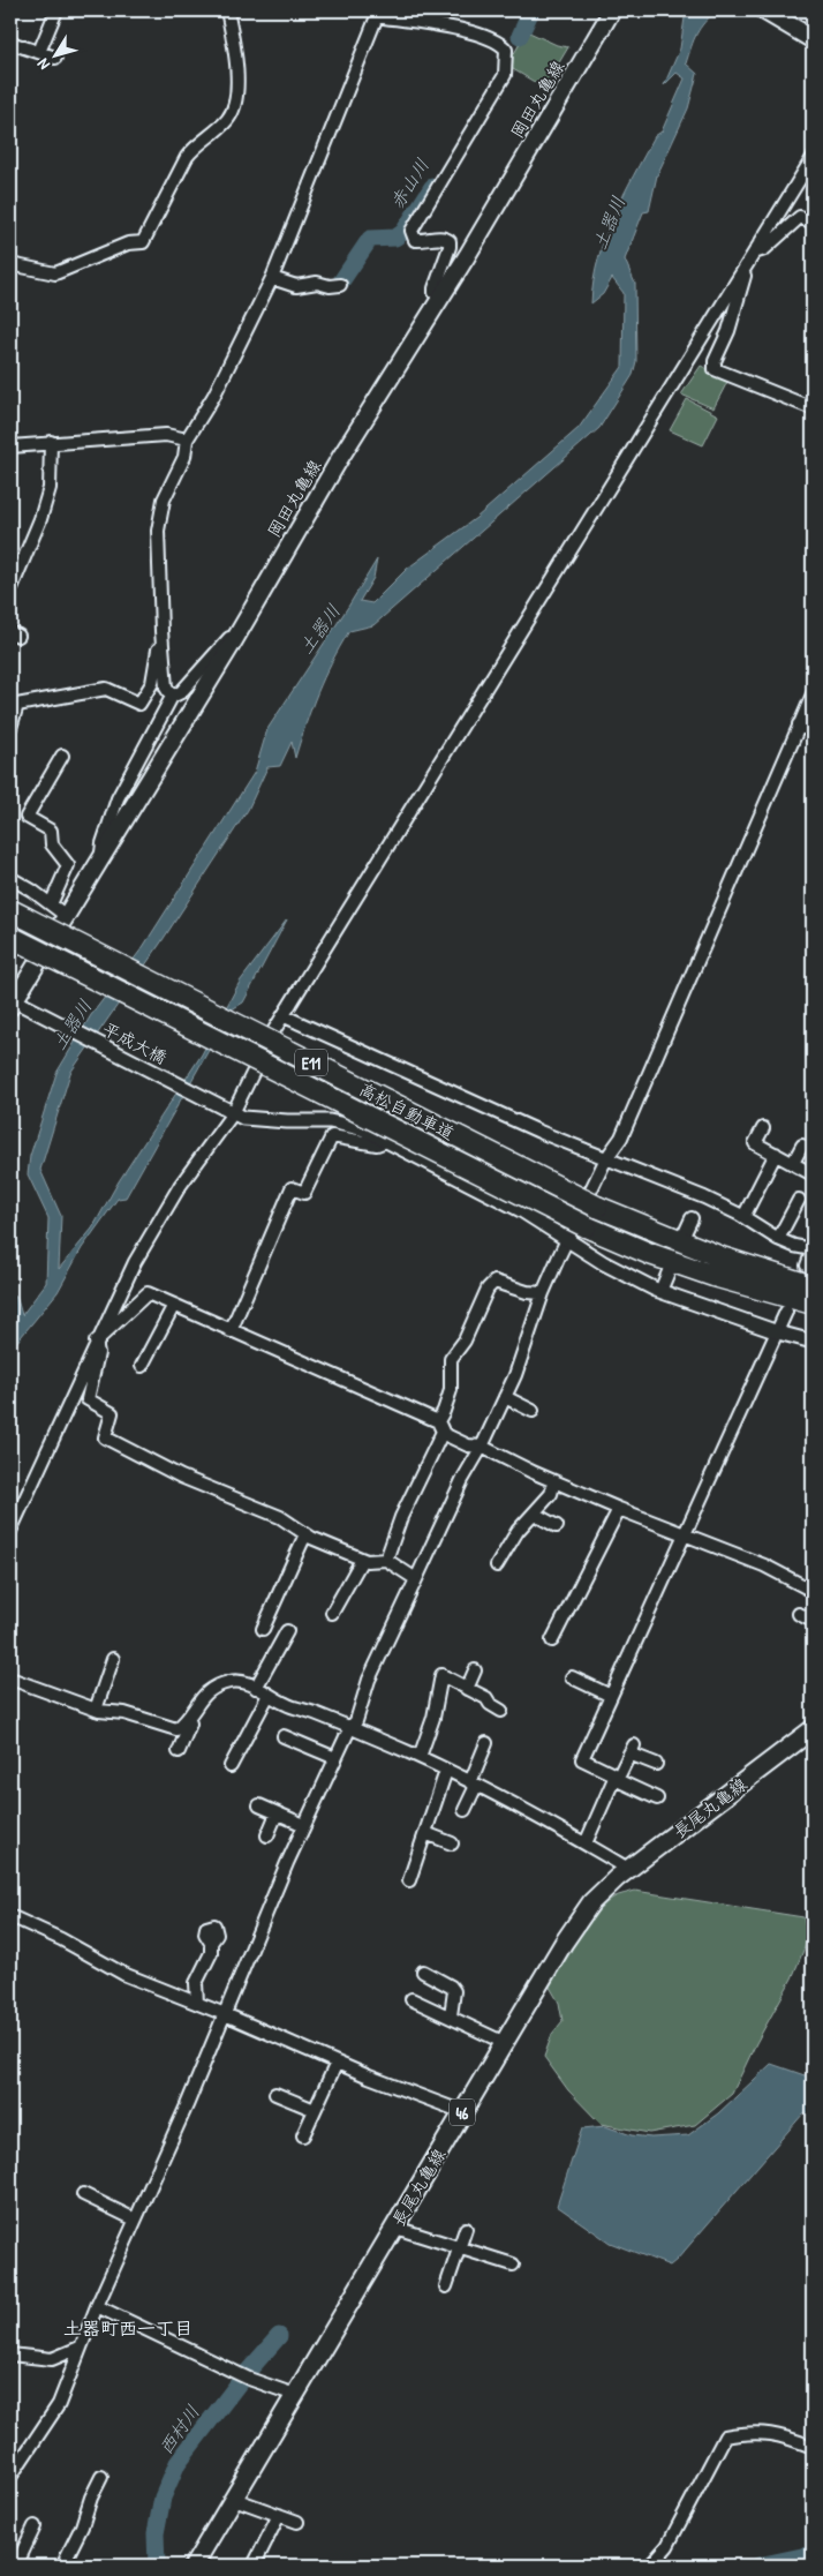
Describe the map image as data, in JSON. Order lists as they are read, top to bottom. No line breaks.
{"streets":{"highway":["E11","高松自動車道"],"main road":["岡田丸亀線","長尾丸亀線","46"],"street":["平成大橋"]},"crossings":[["岡田丸亀線","平成大橋"]],"districts":["土器町西一丁目"],"water":["赤山川","土器川","西村川"],"north":"bottom left"}
